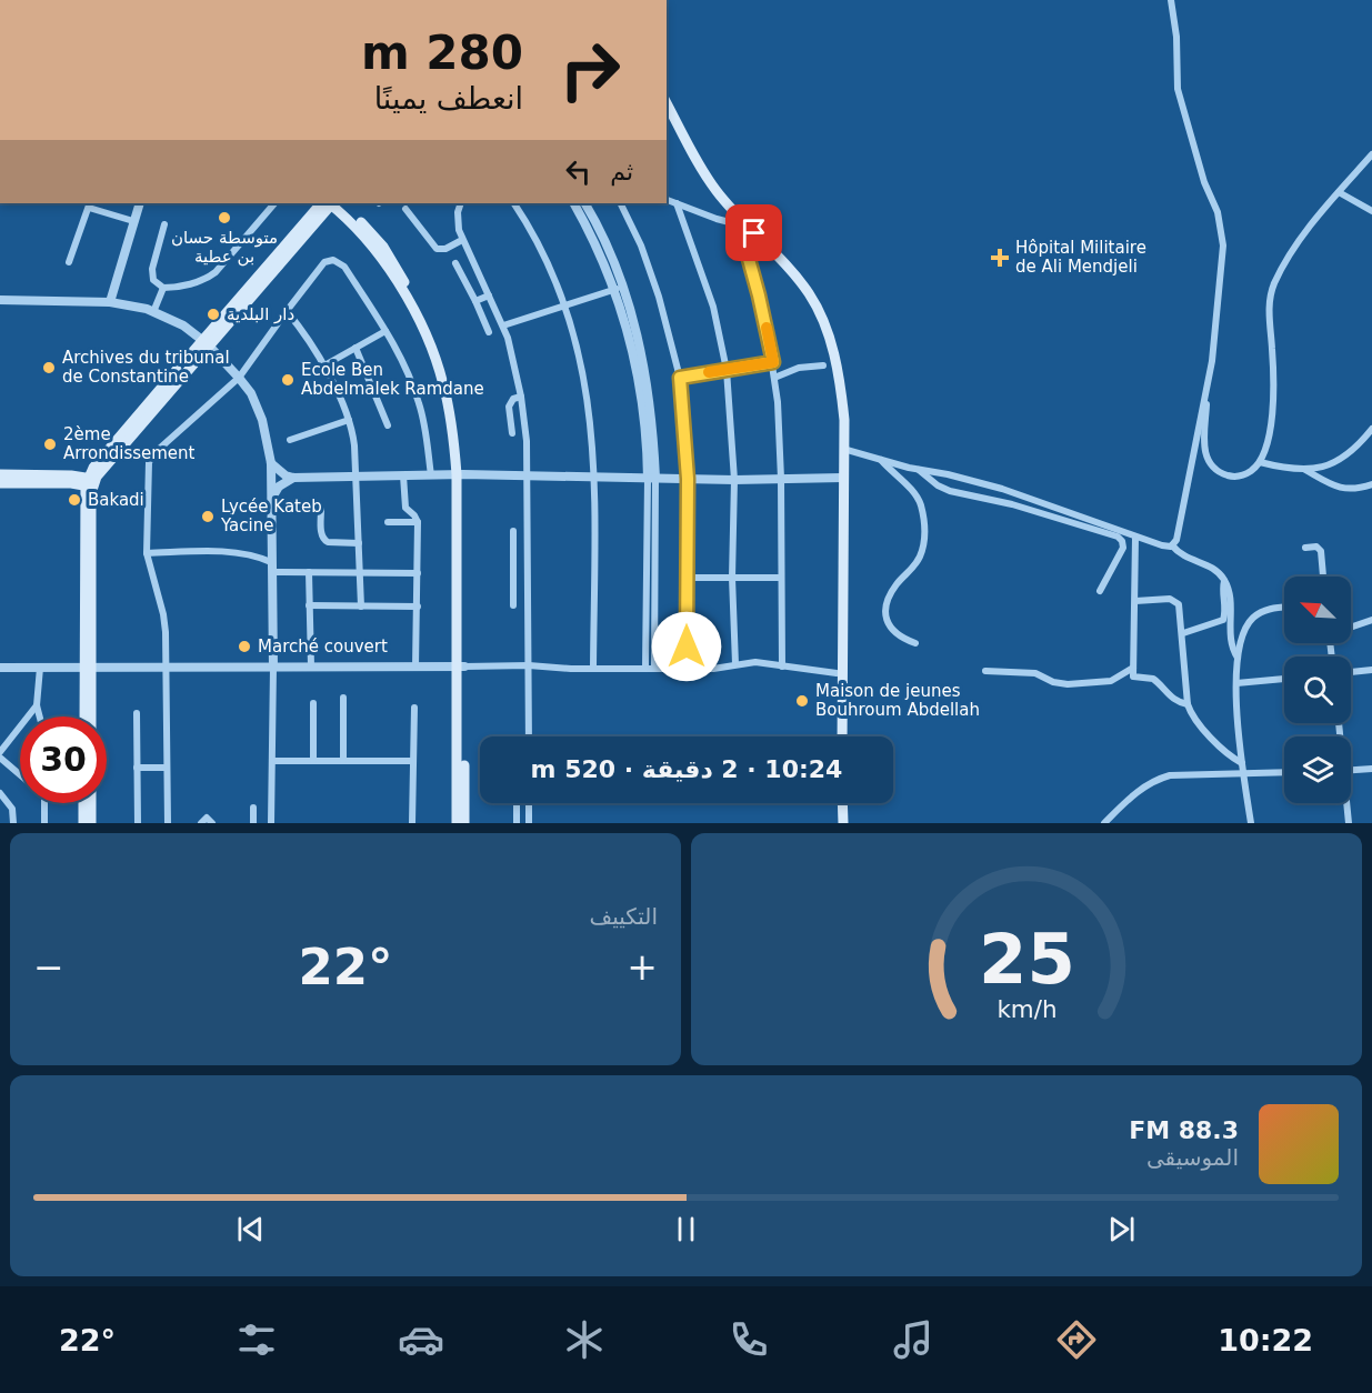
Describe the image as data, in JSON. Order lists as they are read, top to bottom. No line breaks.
{"places":{"other":["متوسطة حسان بن عطية","دار البلدية","Archives du tribunal de Constantine","Ecole Ben Abdelmalek Ramdane","2ème Arrondissement","Bakadi","Lycée Kateb Yacine","Marché couvert","Maison de jeunes Bouhroum Abdellah"],"health":["Hôpital Militaire de Ali Mendjeli"]},"north":"top left","page":{"turn":["280 m","انعطف يمينًا"],"then":"ثم","limit":"30","trip":"10:24 · 2 دقيقة · 520 m","tile":"التكييف","heat":["−","22°","+"],"song":["88.3 FM","الموسيقى"],"tabs":["10:22","22°"],"gauge":["25","km/h"]}}
